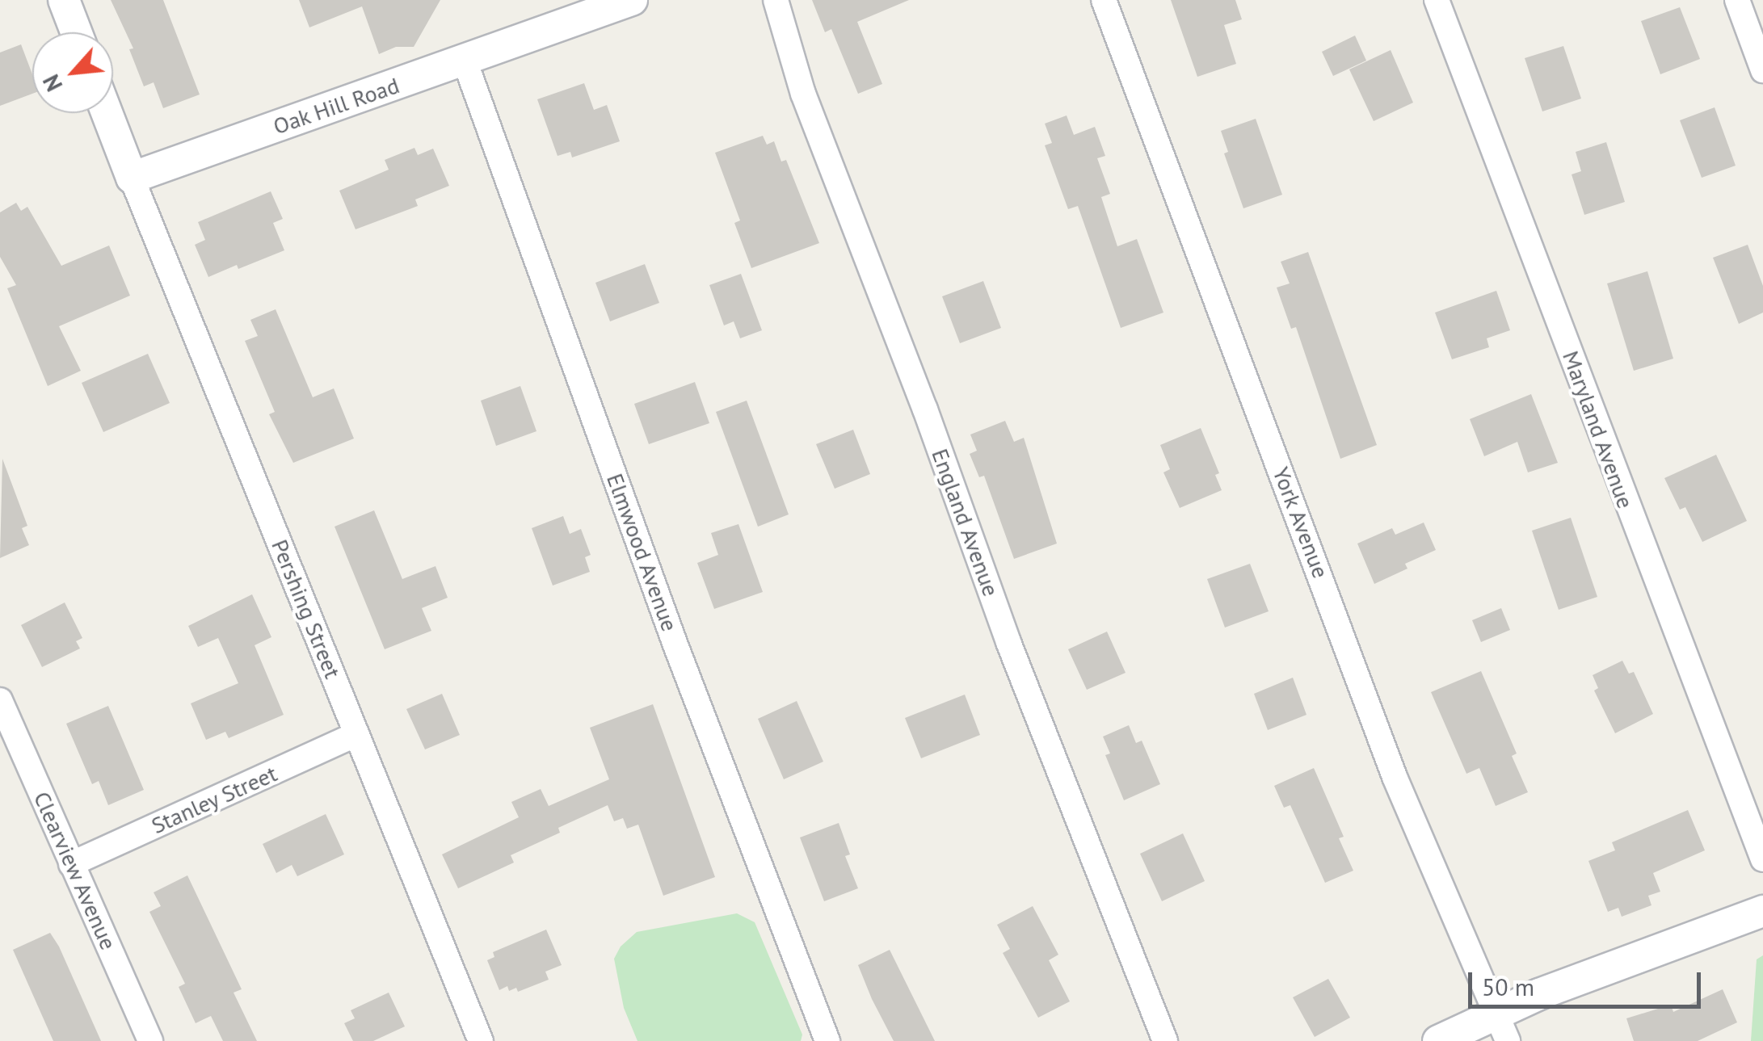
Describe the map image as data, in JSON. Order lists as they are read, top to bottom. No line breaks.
{"streets":{"street":["Oak Hill Road","Maryland Avenue","England Avenue","York Avenue","Elmwood Avenue","Pershing Street","Stanley Street","Clearview Avenue"]},"crossings":[["Oak Hill Road","Elmwood Avenue"],["Oak Hill Road","Pershing Street"],["Pershing Street","Stanley Street"],["Stanley Street","Clearview Avenue"]],"scale_bar":"50 m","north":"bottom left"}
